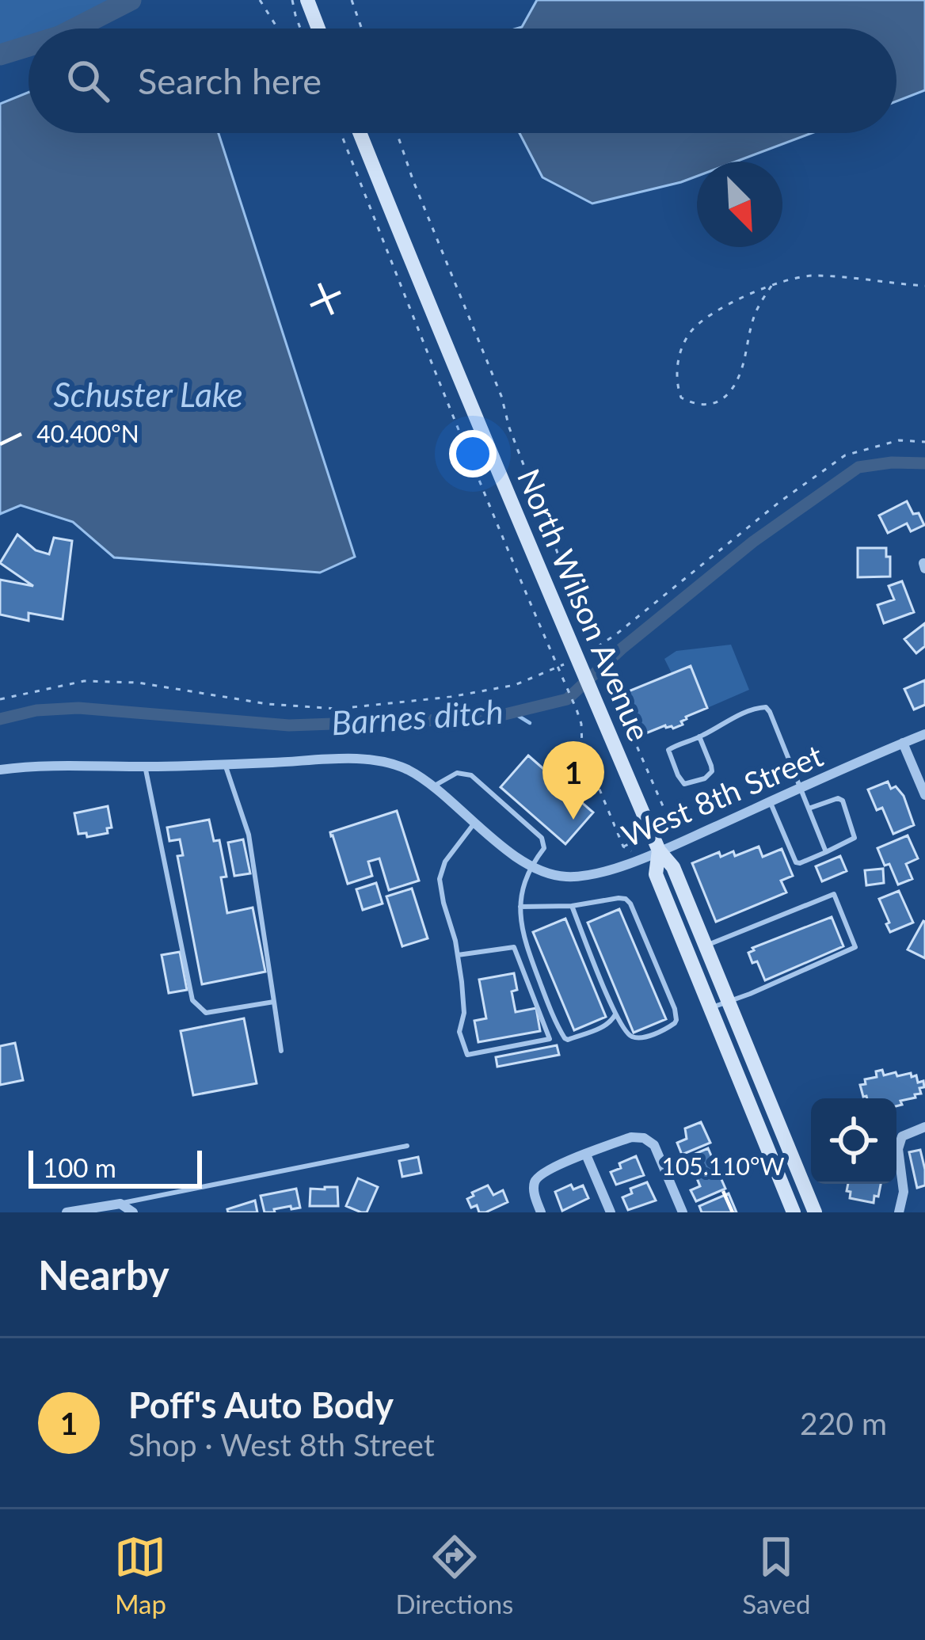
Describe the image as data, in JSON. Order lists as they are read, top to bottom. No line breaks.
{"streets":{"main road":["North Wilson Avenue"],"street":["West 8th Street"]},"crossings":[["North Wilson Avenue","West 8th Street"]],"water":["Schuster Lake","Barnes ditch"],"scale_bar":"100 m","north":"bottom right","page":{"search":"Search here","pins":"1","scale":"100 m","heading":"Nearby","list":[{"mark":"1","name":"Poff's Auto Body","note":"Shop · West 8th Street","value":"220 m"}],"nav":["Map","Directions","Saved"]},"coordinates":["40.400°N","105.110°W"]}
